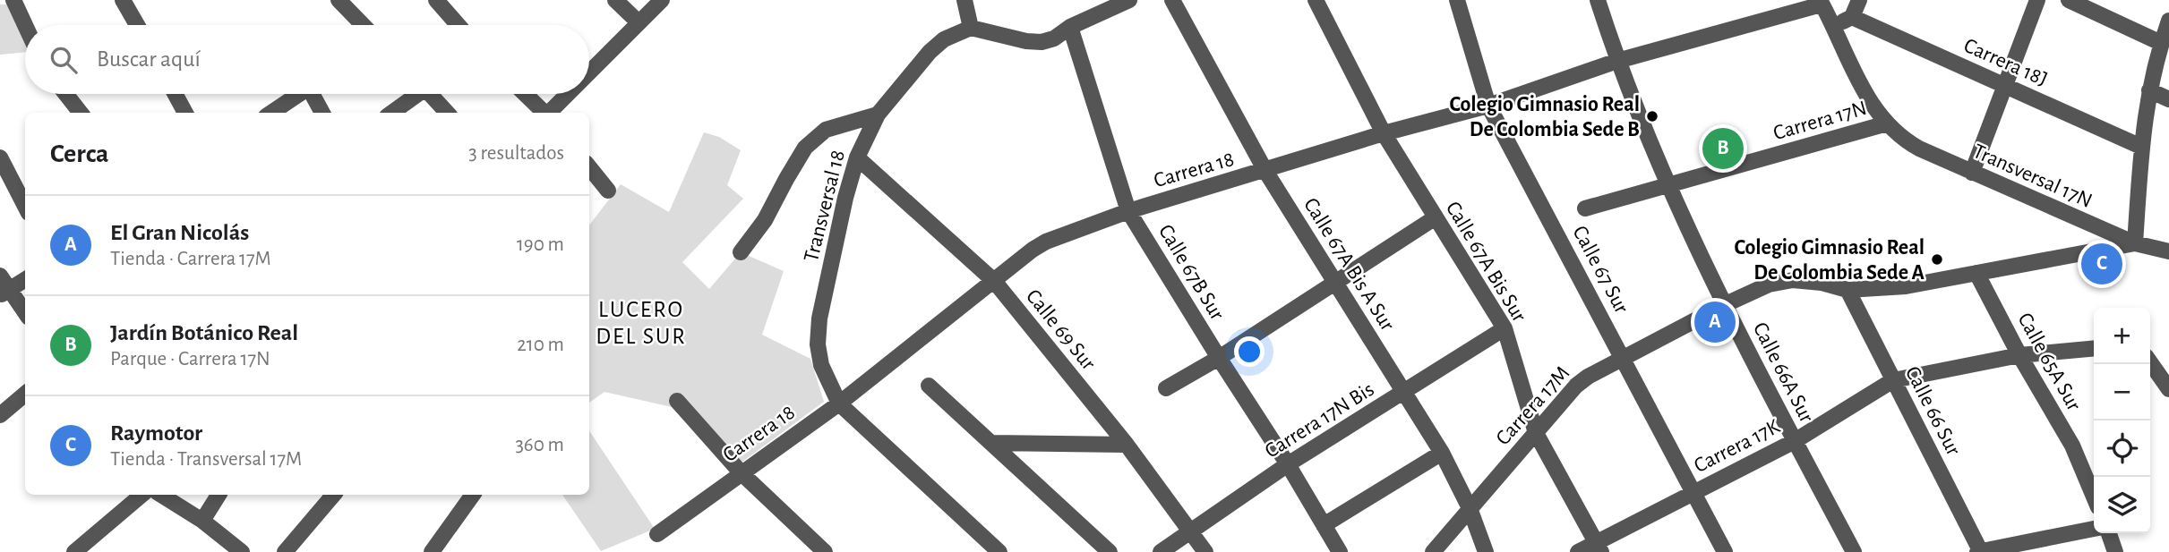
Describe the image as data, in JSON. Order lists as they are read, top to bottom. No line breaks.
{"streets":{"street":["Carrera 18J","Carrera 17N","Carrera 18","Transversal 17N","Transversal 18","Calle 67A Bis Sur","Calle 67A Bis A Sur","Calle 67 Sur","Calle 67B Sur","Calle 69 Sur","Calle 65A Sur","Calle 66A Sur","Carrera 17M","Calle 66 Sur","Carrera 17N Bis","Carrera 17K"]},"crossings":[["Carrera 17N","Transversal 17N"],["Carrera 17N","Calle 66A Sur"],["Carrera 18","Transversal 17N"],["Carrera 18","Transversal 18"],["Carrera 18","Calle 67A Bis Sur"],["Carrera 18","Calle 67A Bis A Sur"],["Carrera 18","Calle 67 Sur"],["Carrera 18","Calle 67B Sur"],["Carrera 18","Calle 69 Sur"],["Carrera 18","Calle 66A Sur"],["Transversal 17N","Carrera 17M"],["Transversal 18","Calle 69 Sur"],["Calle 67A Bis Sur","Carrera 17M"],["Calle 67A Bis Sur","Carrera 17N Bis"],["Calle 67A Bis Sur","Carrera 17K"],["Calle 67A Bis A Sur","Carrera 17M"],["Calle 67A Bis A Sur","Carrera 17N Bis"],["Calle 67 Sur","Carrera 17M"],["Calle 67 Sur","Carrera 17K"],["Calle 67B Sur","Carrera 17N Bis"],["Calle 69 Sur","Carrera 17N Bis"],["Calle 65A Sur","Carrera 17M"],["Calle 65A Sur","Carrera 17K"],["Calle 66A Sur","Carrera 17M"],["Calle 66A Sur","Carrera 17K"],["Carrera 17M","Calle 66 Sur"],["Calle 66 Sur","Carrera 17K"]],"districts":["LUCERO DEL SUR"],"places":["Colegio Gimnasio Real De Colombia Sede B","Colegio Gimnasio Real De Colombia Sede A"],"page":{"search":"Buscar aquí","heading":["Cerca","3 resultados"],"pins":["B","C","A"],"list":[{"mark":"A","name":"El Gran Nicolás","note":"Tienda · Carrera 17M","value":"190 m"},{"mark":"B","name":"Jardín Botánico Real","note":"Parque · Carrera 17N","value":"210 m"},{"mark":"C","name":"Raymotor","note":"Tienda · Transversal 17M","value":"360 m"}],"map_buttons":["+","−"]}}
